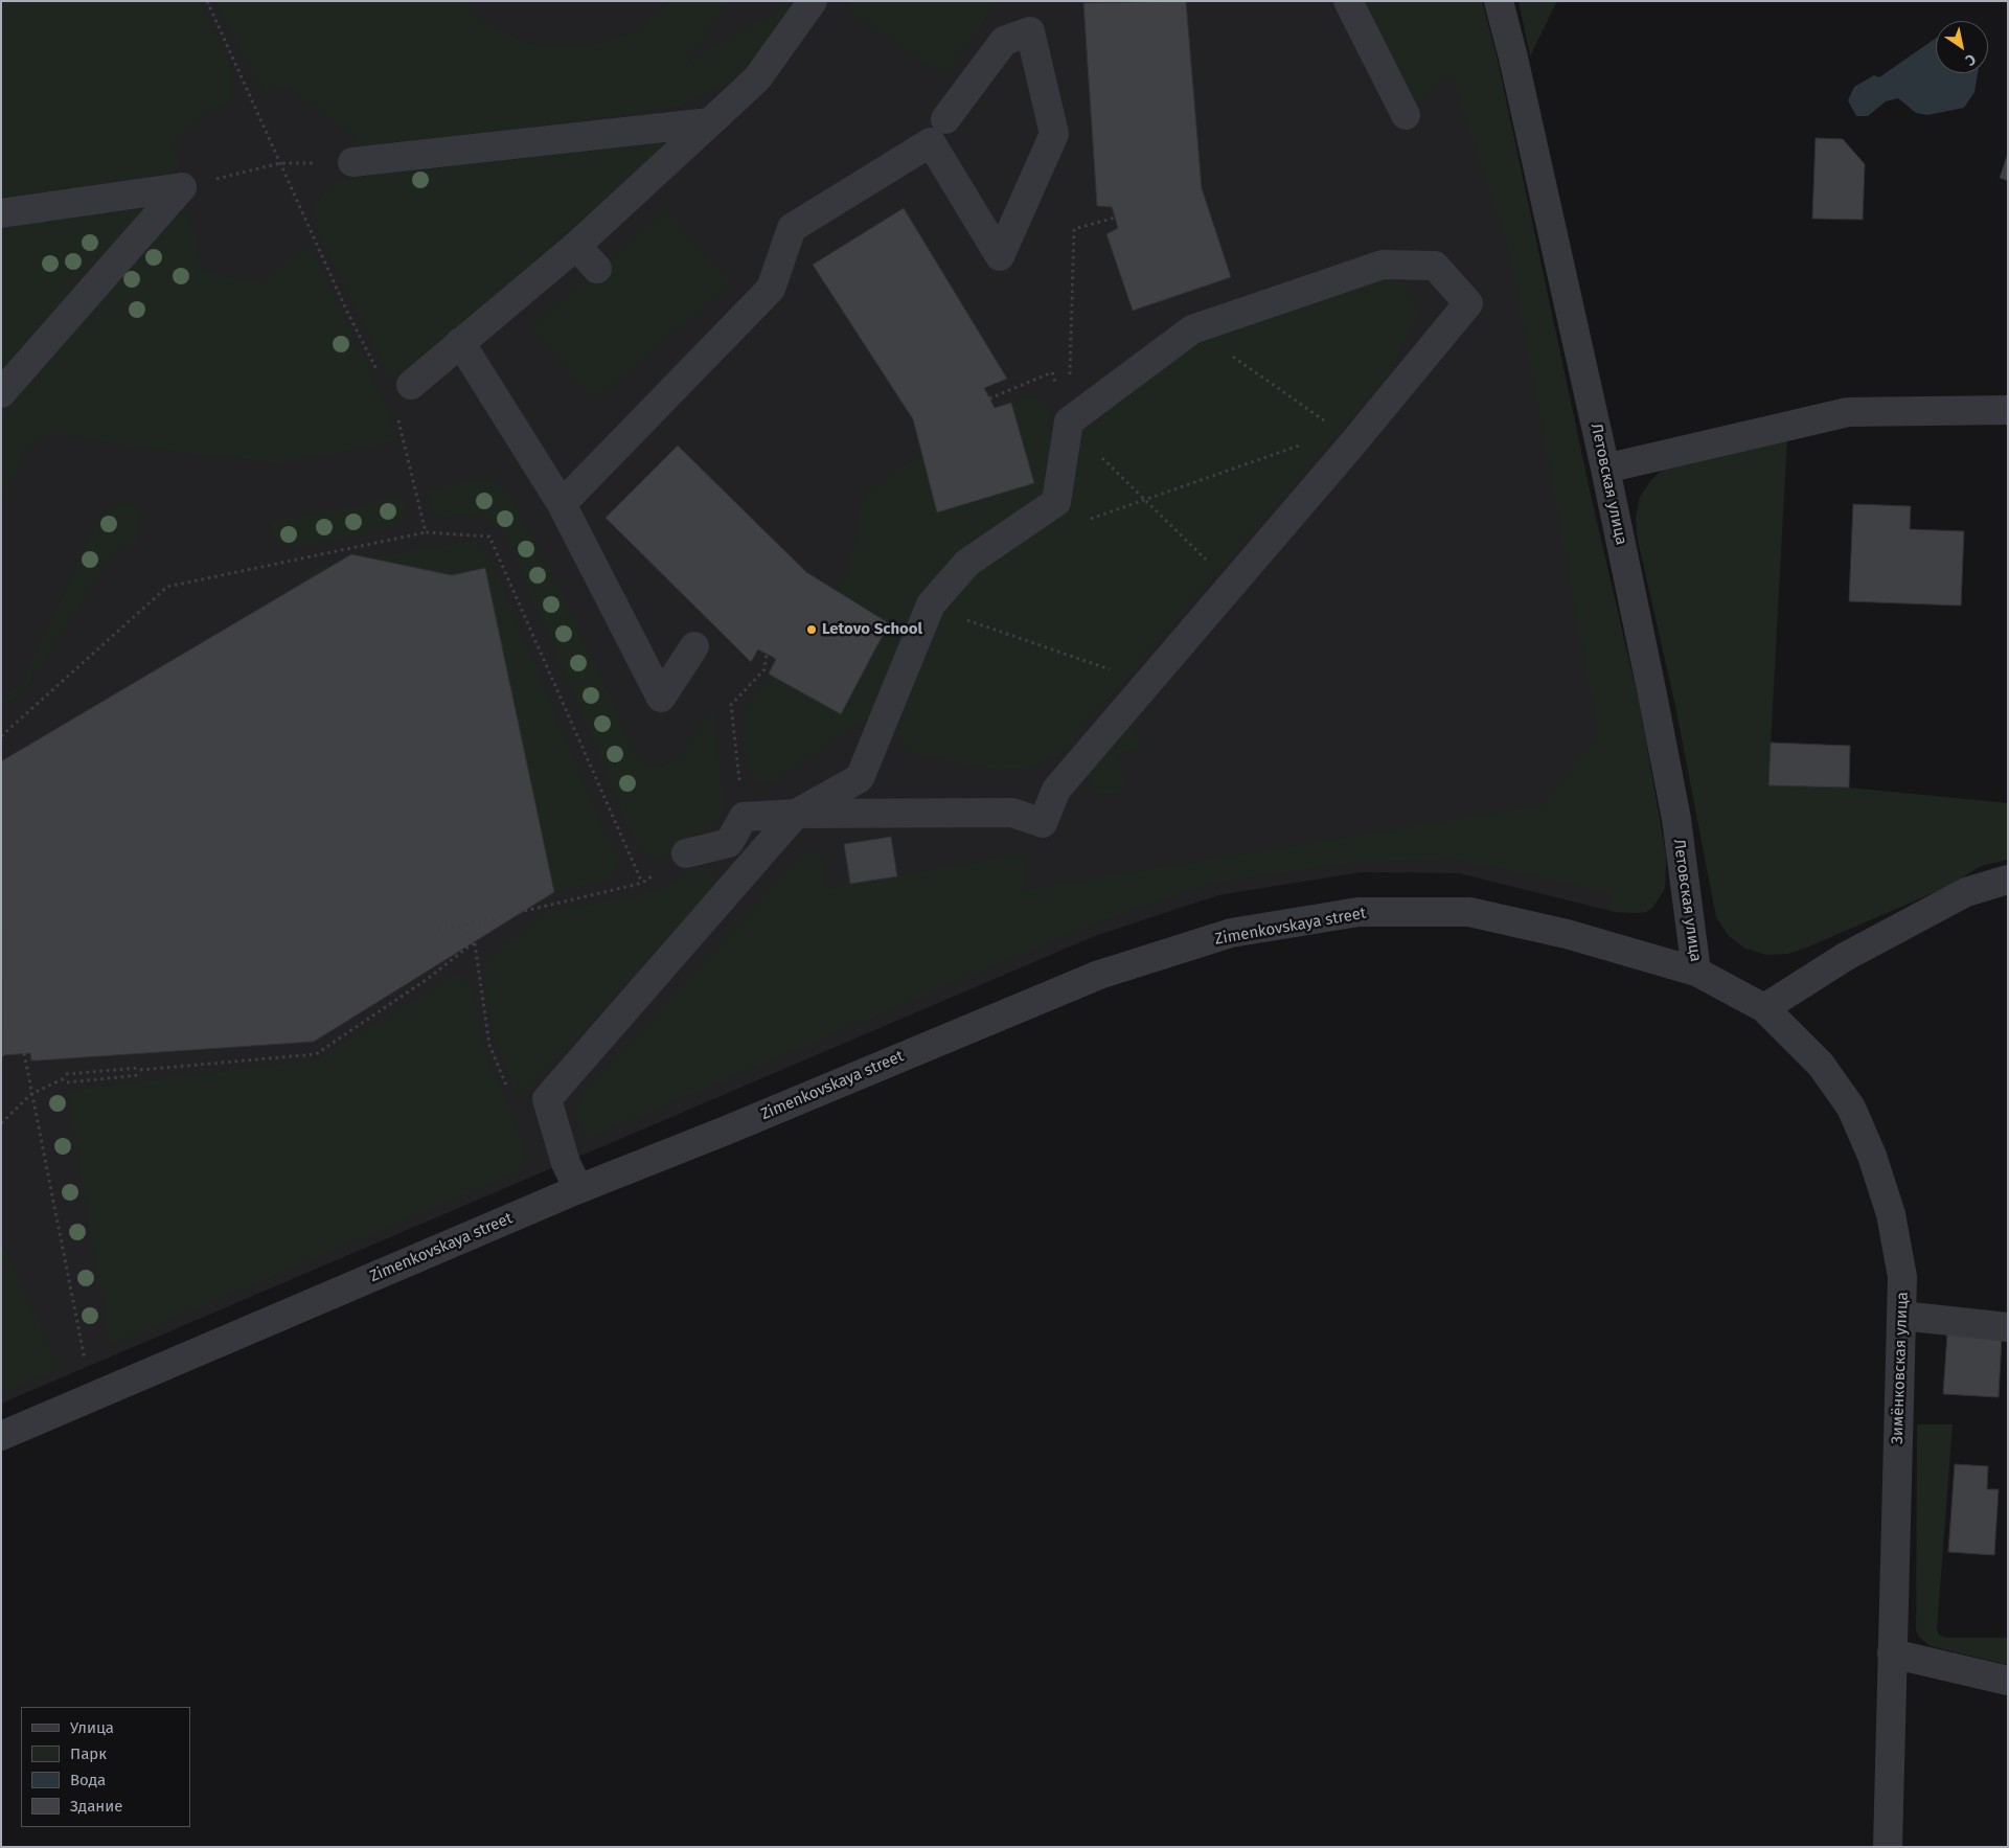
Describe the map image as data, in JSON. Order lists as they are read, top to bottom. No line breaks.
{"streets":{"street":["Летовская улица","Zimenkovskaya street","Зимёнковская улица"]},"crossings":[["Летовская улица","Zimenkovskaya street"],["Летовская улица","Зимёнковская улица"],["Zimenkovskaya street","Зимёнковская улица"]],"places":["Letovo School"],"legend":["Улица","Парк","Вода","Здание"],"north":"bottom right"}
